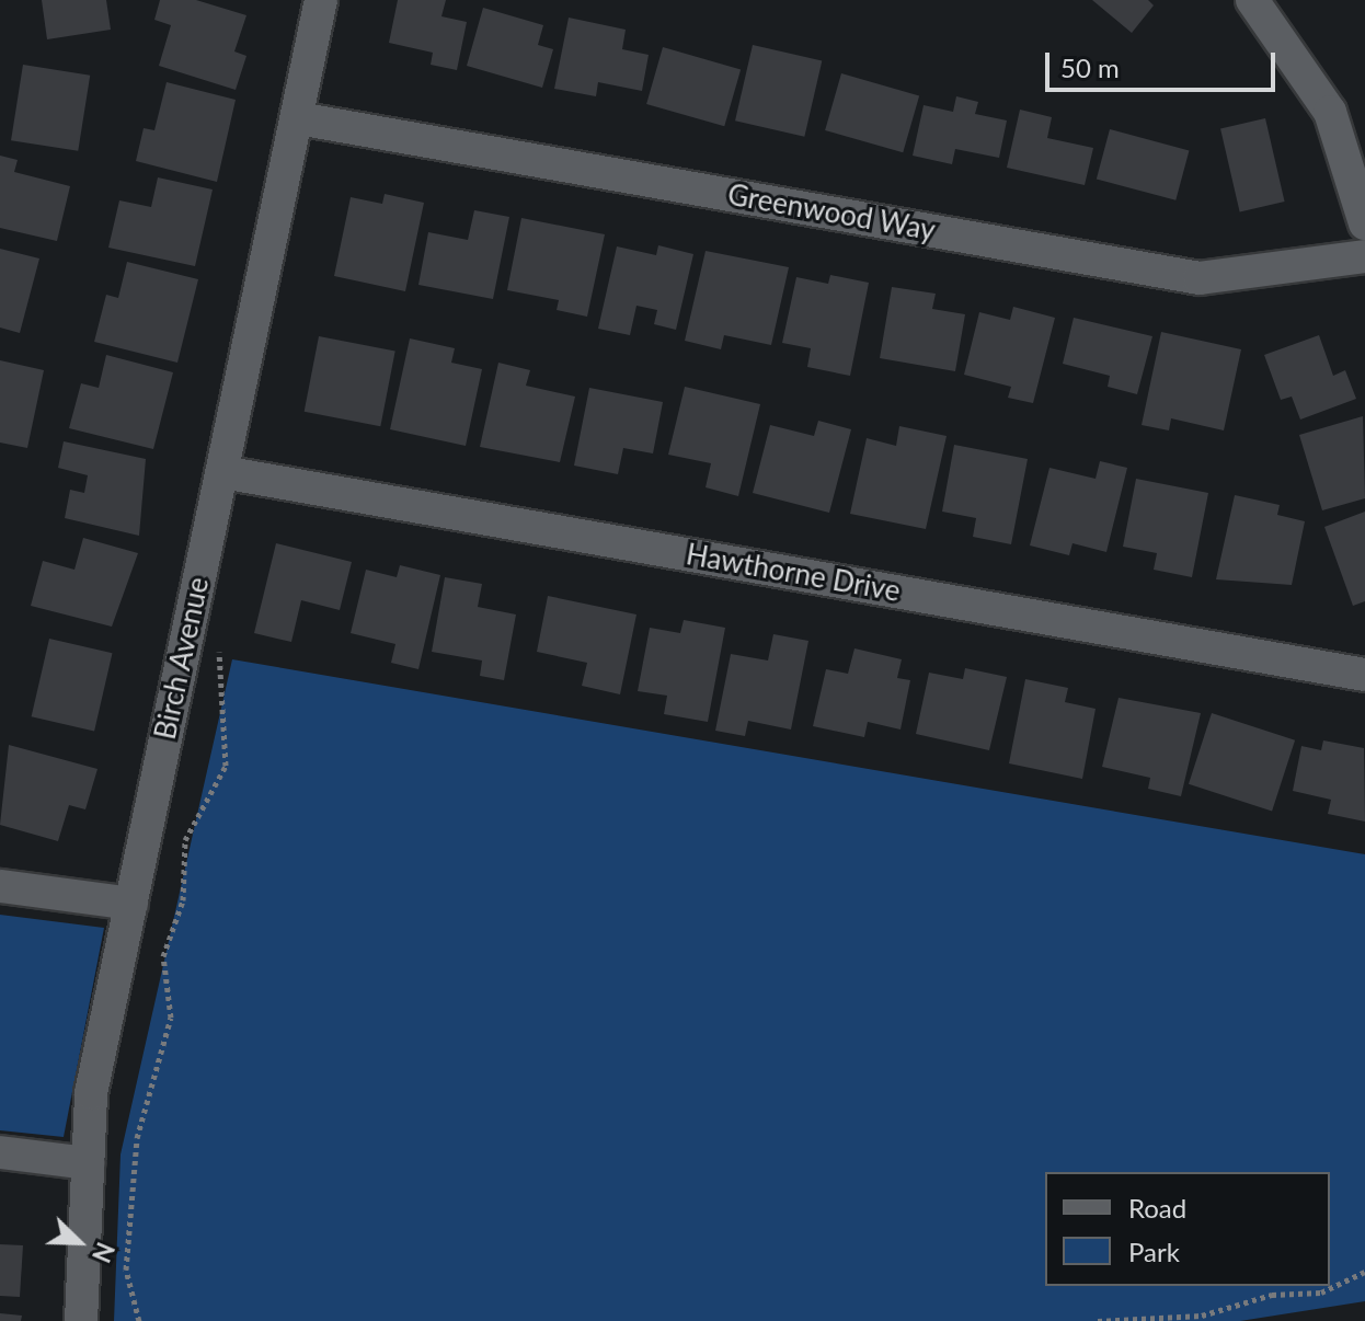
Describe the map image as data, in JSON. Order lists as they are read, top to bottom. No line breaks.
{"streets":{"street":["Greenwood Way","Hawthorne Drive","Birch Avenue"]},"crossings":[["Greenwood Way","Birch Avenue"],["Hawthorne Drive","Birch Avenue"]],"legend":["Road","Park"],"scale_bar":"50 m","north":"bottom right"}
